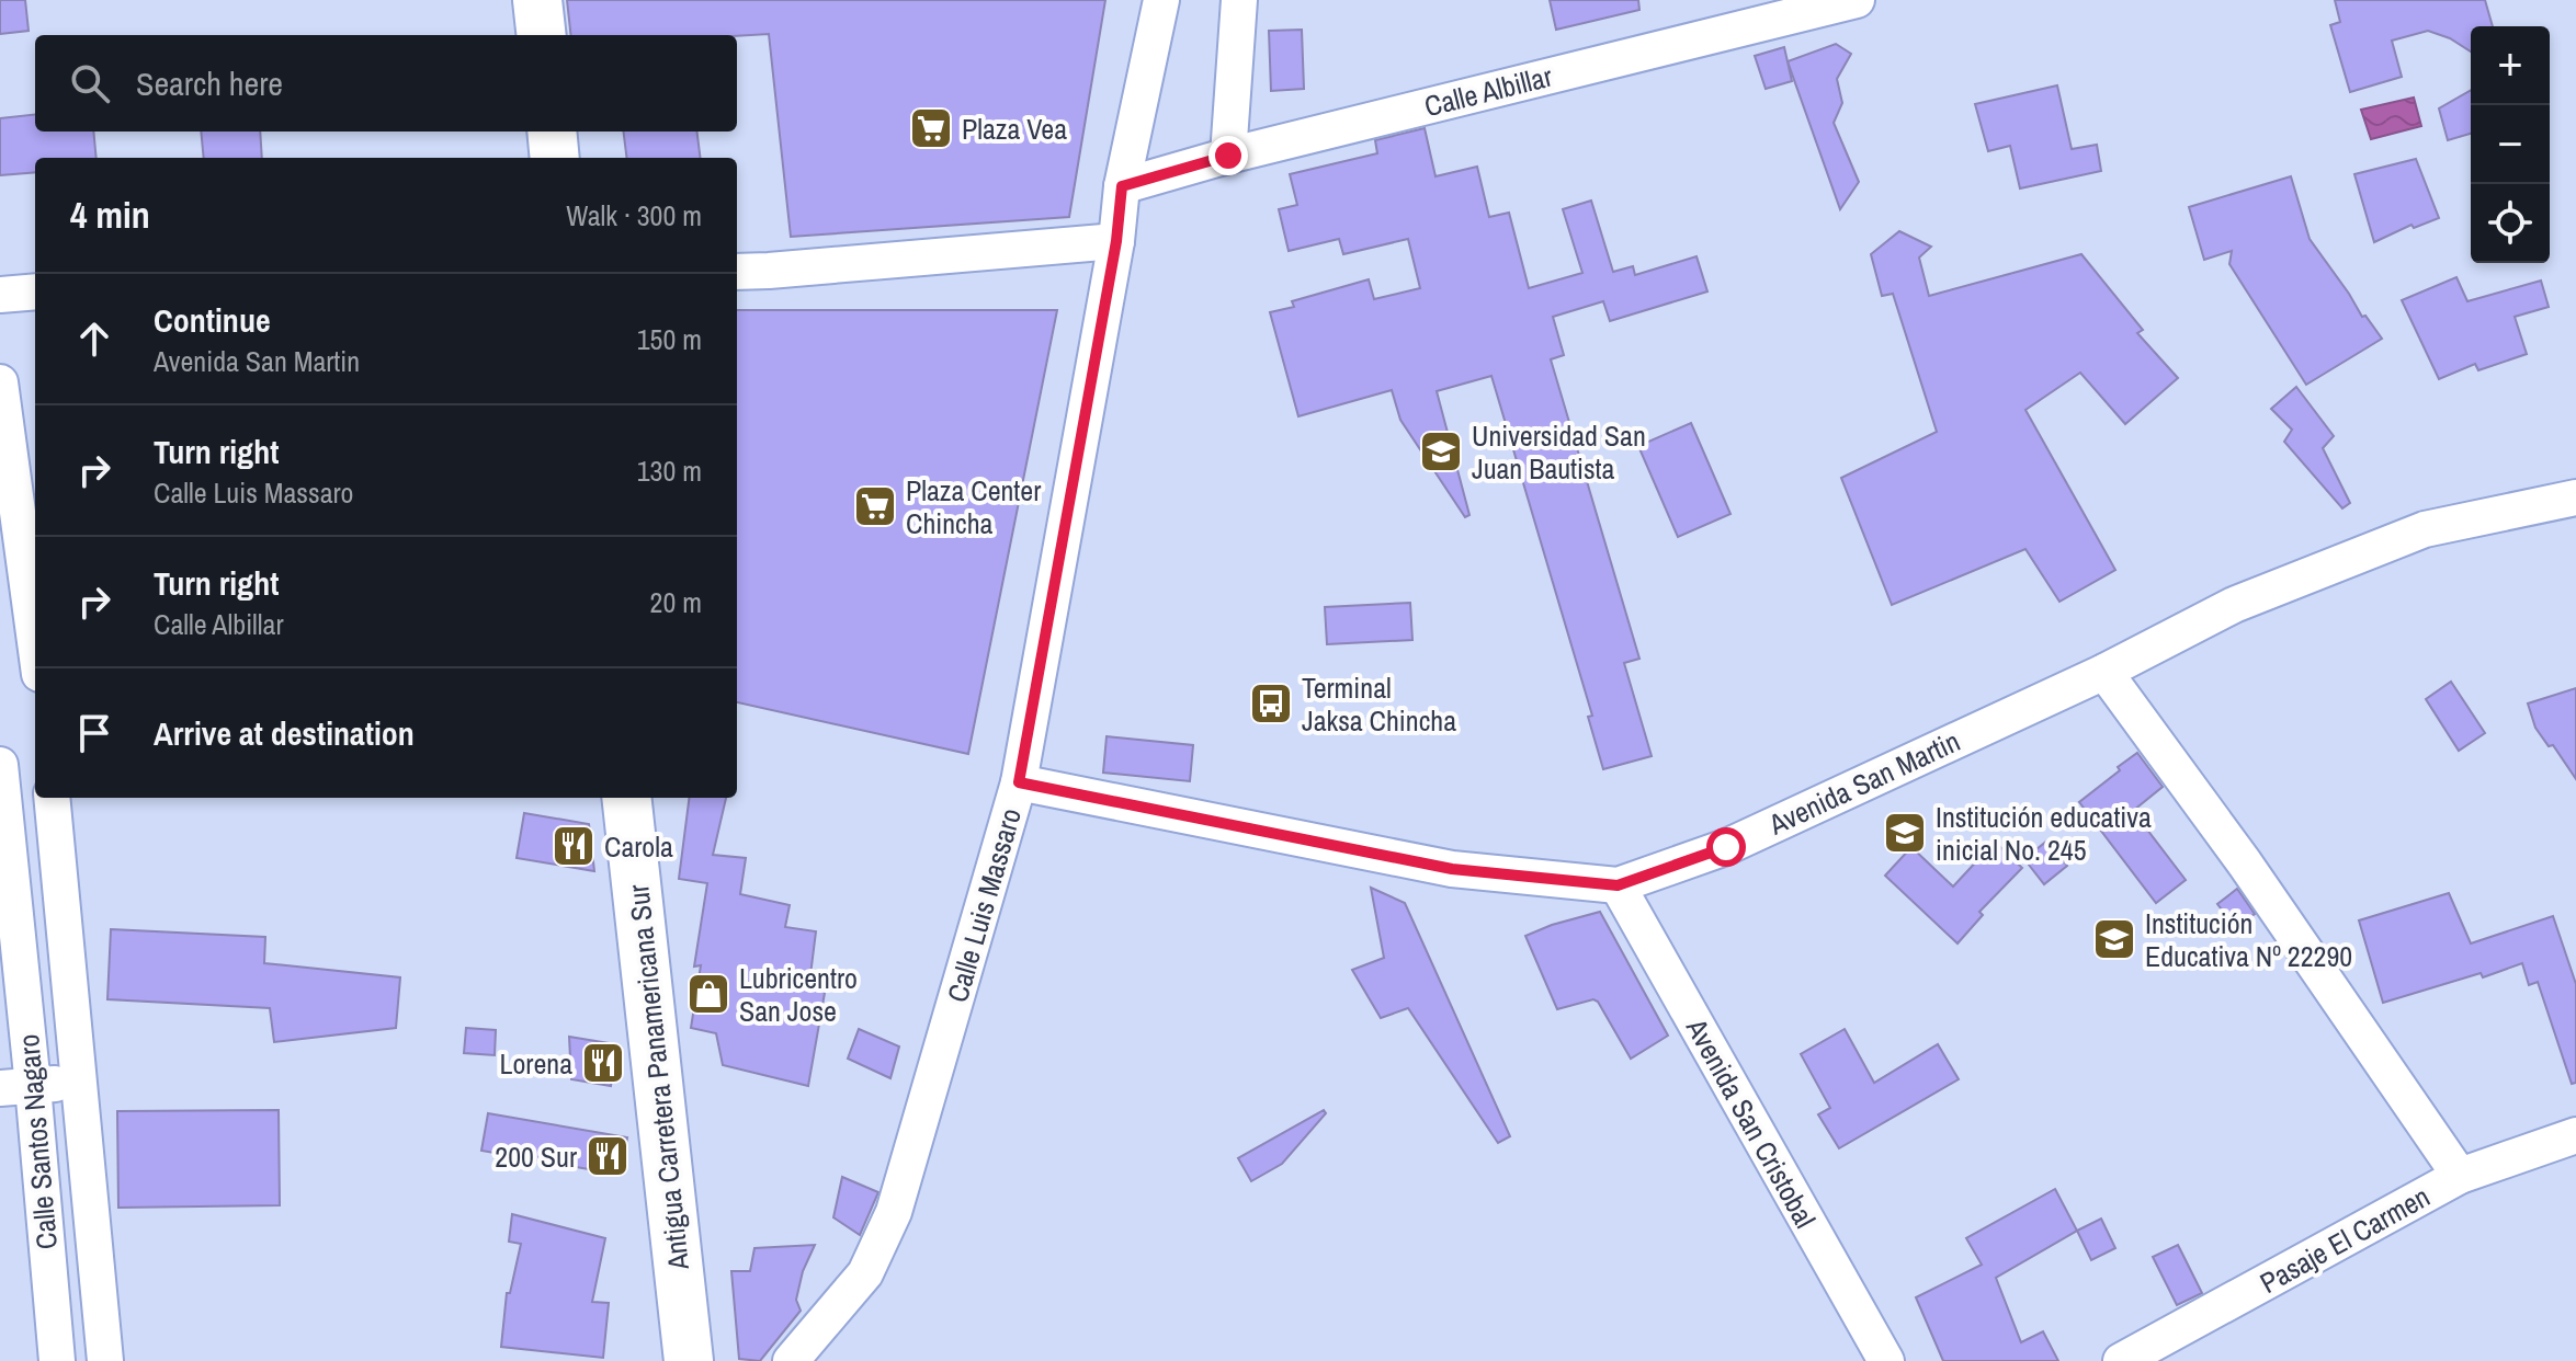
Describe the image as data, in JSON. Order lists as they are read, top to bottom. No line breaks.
{"streets":{"highway":["Antigua Carretera Panamericana Sur"],"street":["Calle Albillar","Avenida San Martin","Calle Luis Massaro","Avenida San Cristobal","Calle Santos Nagaro","Pasaje El Carmen"]},"crossings":[["Calle Albillar","Calle Luis Massaro"],["Avenida San Martin","Calle Luis Massaro"],["Avenida San Martin","Avenida San Cristobal"]],"places":{"supermarket":["Plaza Vea","Plaza Center Chincha"],"school or university":["Universidad San Juan Bautista","Institución educativa inicial No. 245","Institución Educativa Nº 22290"],"bus stop":["Terminal Jaksa Chincha"],"restaurant":["Carola","Lorena","200 Sur"],"shop":["Lubricentro San Jose"]},"page":{"map_buttons":["+","−"],"search":"Search here","heading":["4 min","Walk · 300 m"],"list":[["Continue","Avenida San Martin","150 m"],["Turn right","Calle Luis Massaro","130 m"],["Turn right","Calle Albillar","20 m"],"Arrive at destination"]}}
